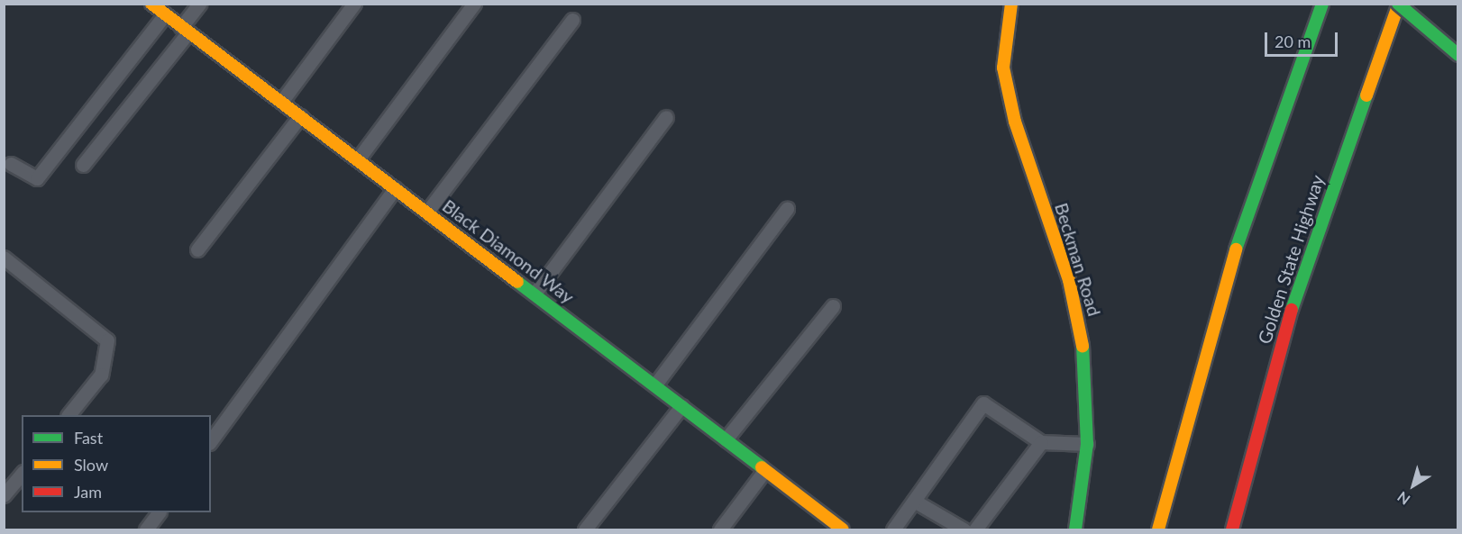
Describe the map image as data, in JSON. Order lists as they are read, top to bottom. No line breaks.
{"streets":{"main road":["Black Diamond Way","Beckman Road","Golden State Highway"]},"legend":["Fast","Slow","Jam"],"scale_bar":"20 m","north":"bottom left"}
